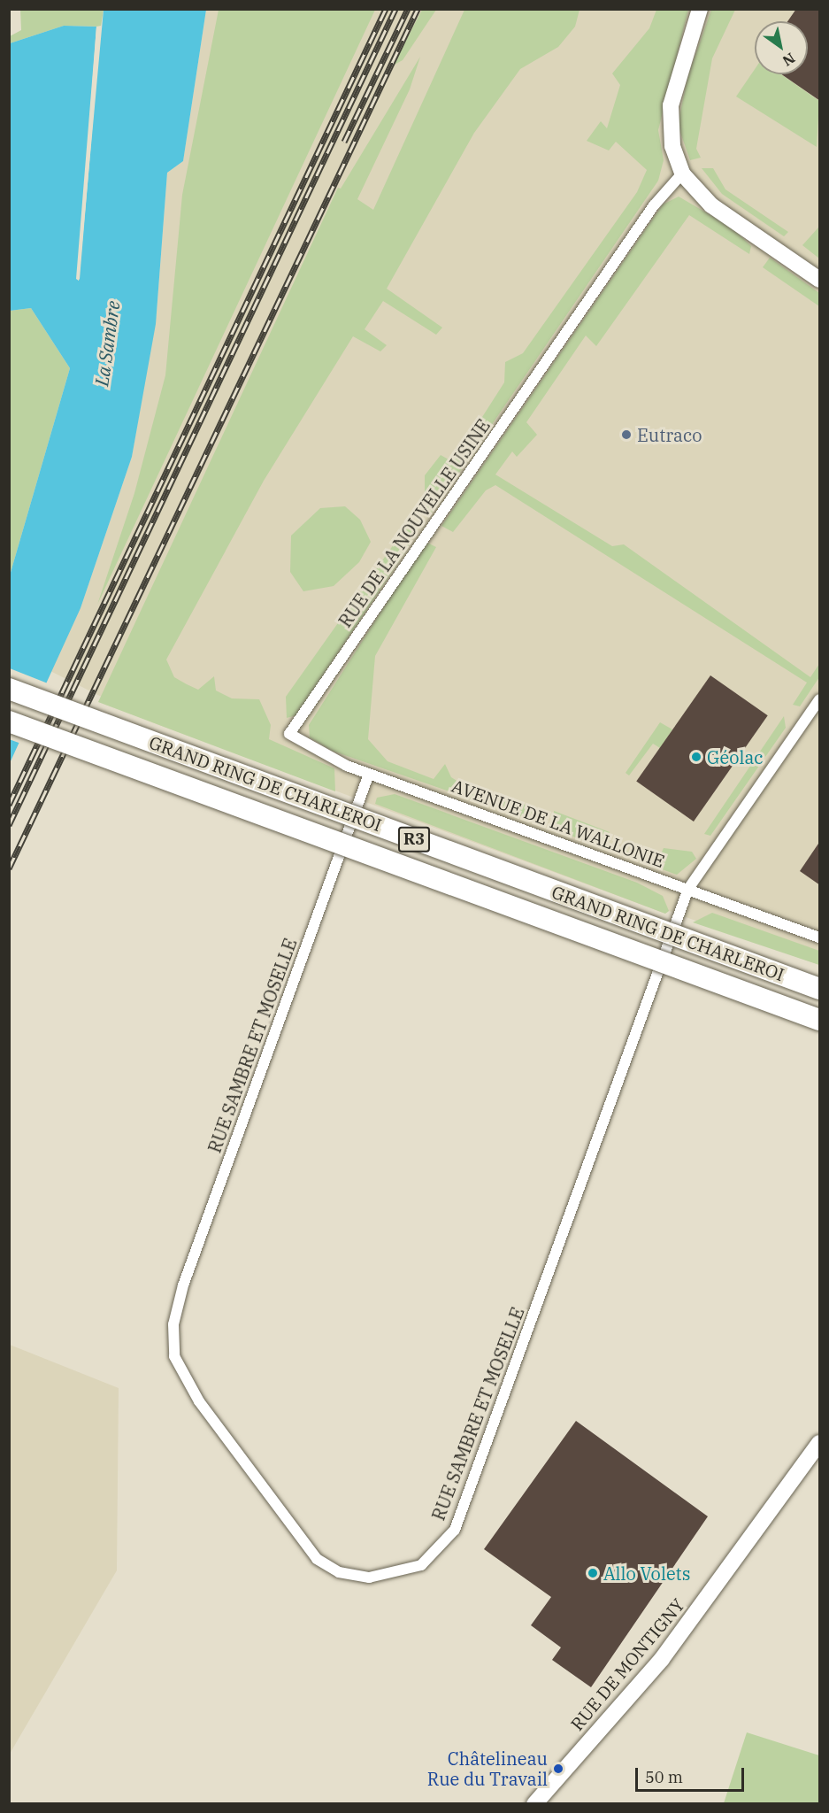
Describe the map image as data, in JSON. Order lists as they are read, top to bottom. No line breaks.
{"streets":{"highway":["GRAND RING DE CHARLEROI","R3"],"main road":["RUE DE MONTIGNY"],"street":["RUE DE LA NOUVELLE USINE","AVENUE DE LA WALLONIE","RUE SAMBRE ET MOSELLE"]},"crossings":[["RUE DE LA NOUVELLE USINE","AVENUE DE LA WALLONIE"],["AVENUE DE LA WALLONIE","RUE SAMBRE ET MOSELLE"]],"water":["La Sambre"],"places":["Eutraco","Géolac","Allo Volets","Châtelineau Rue du Travail"],"scale_bar":"50 m","north":"bottom right"}
